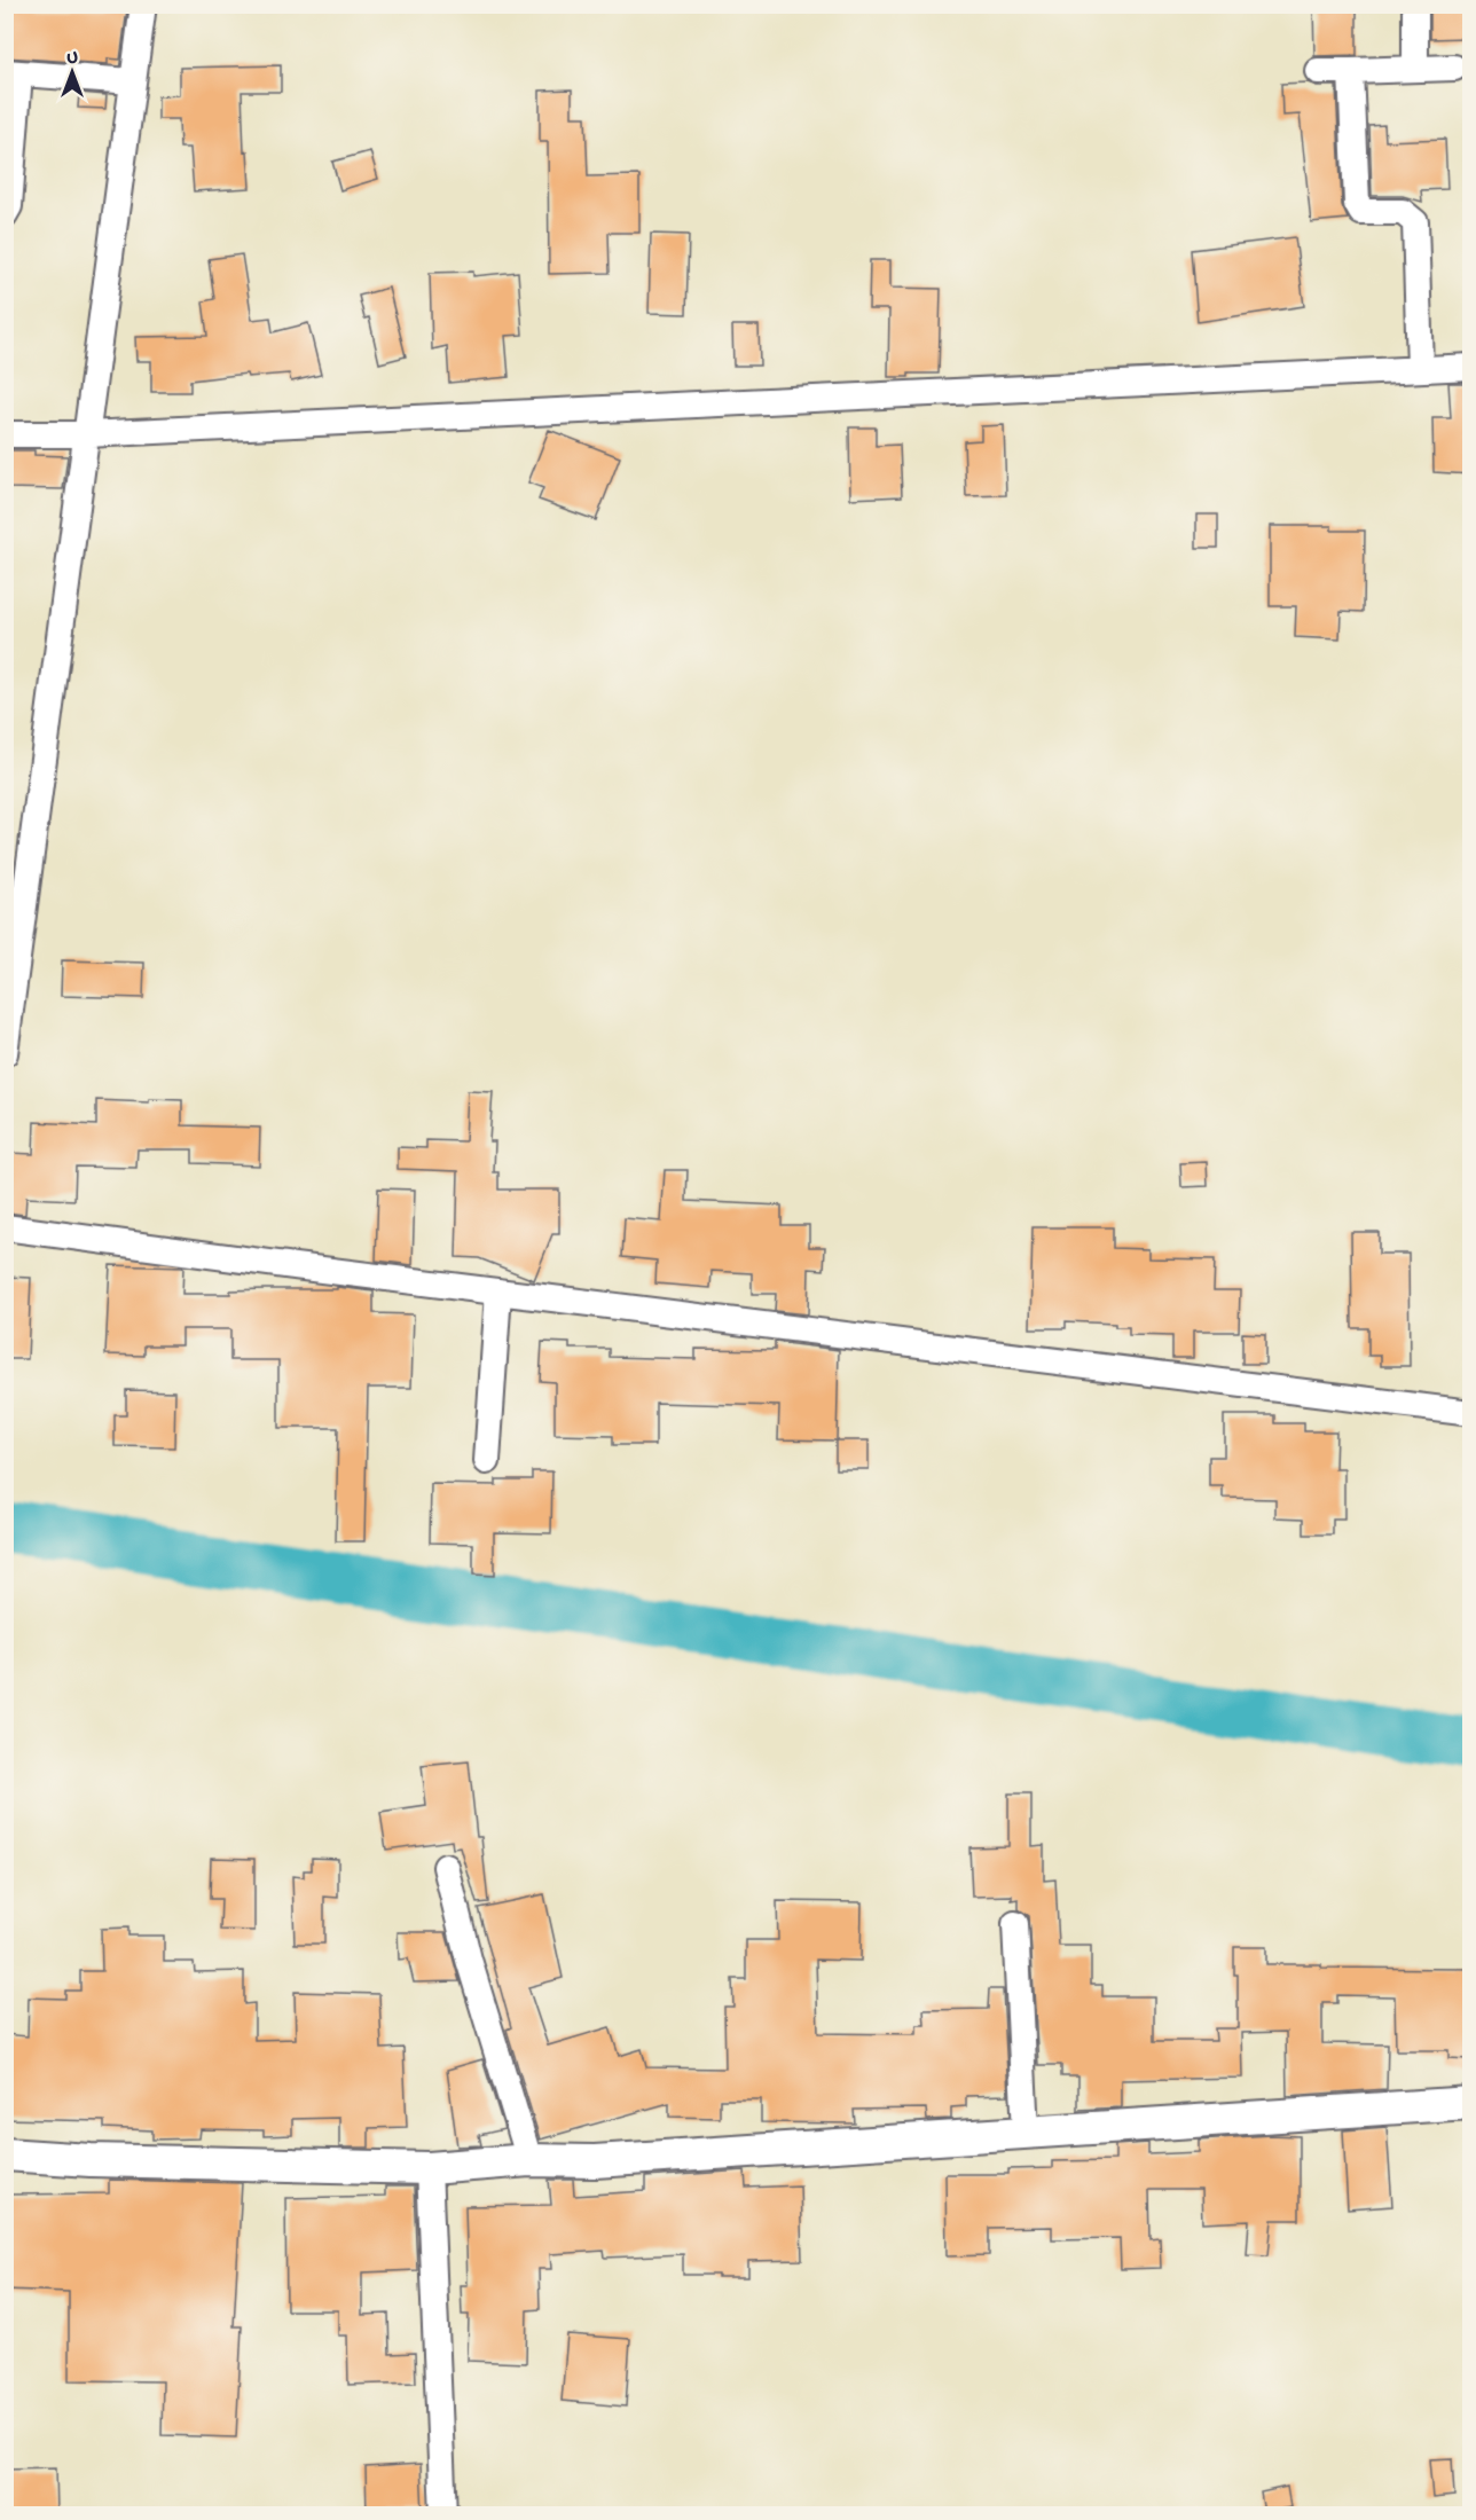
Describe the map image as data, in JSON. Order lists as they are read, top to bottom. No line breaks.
{"north":"top"}
